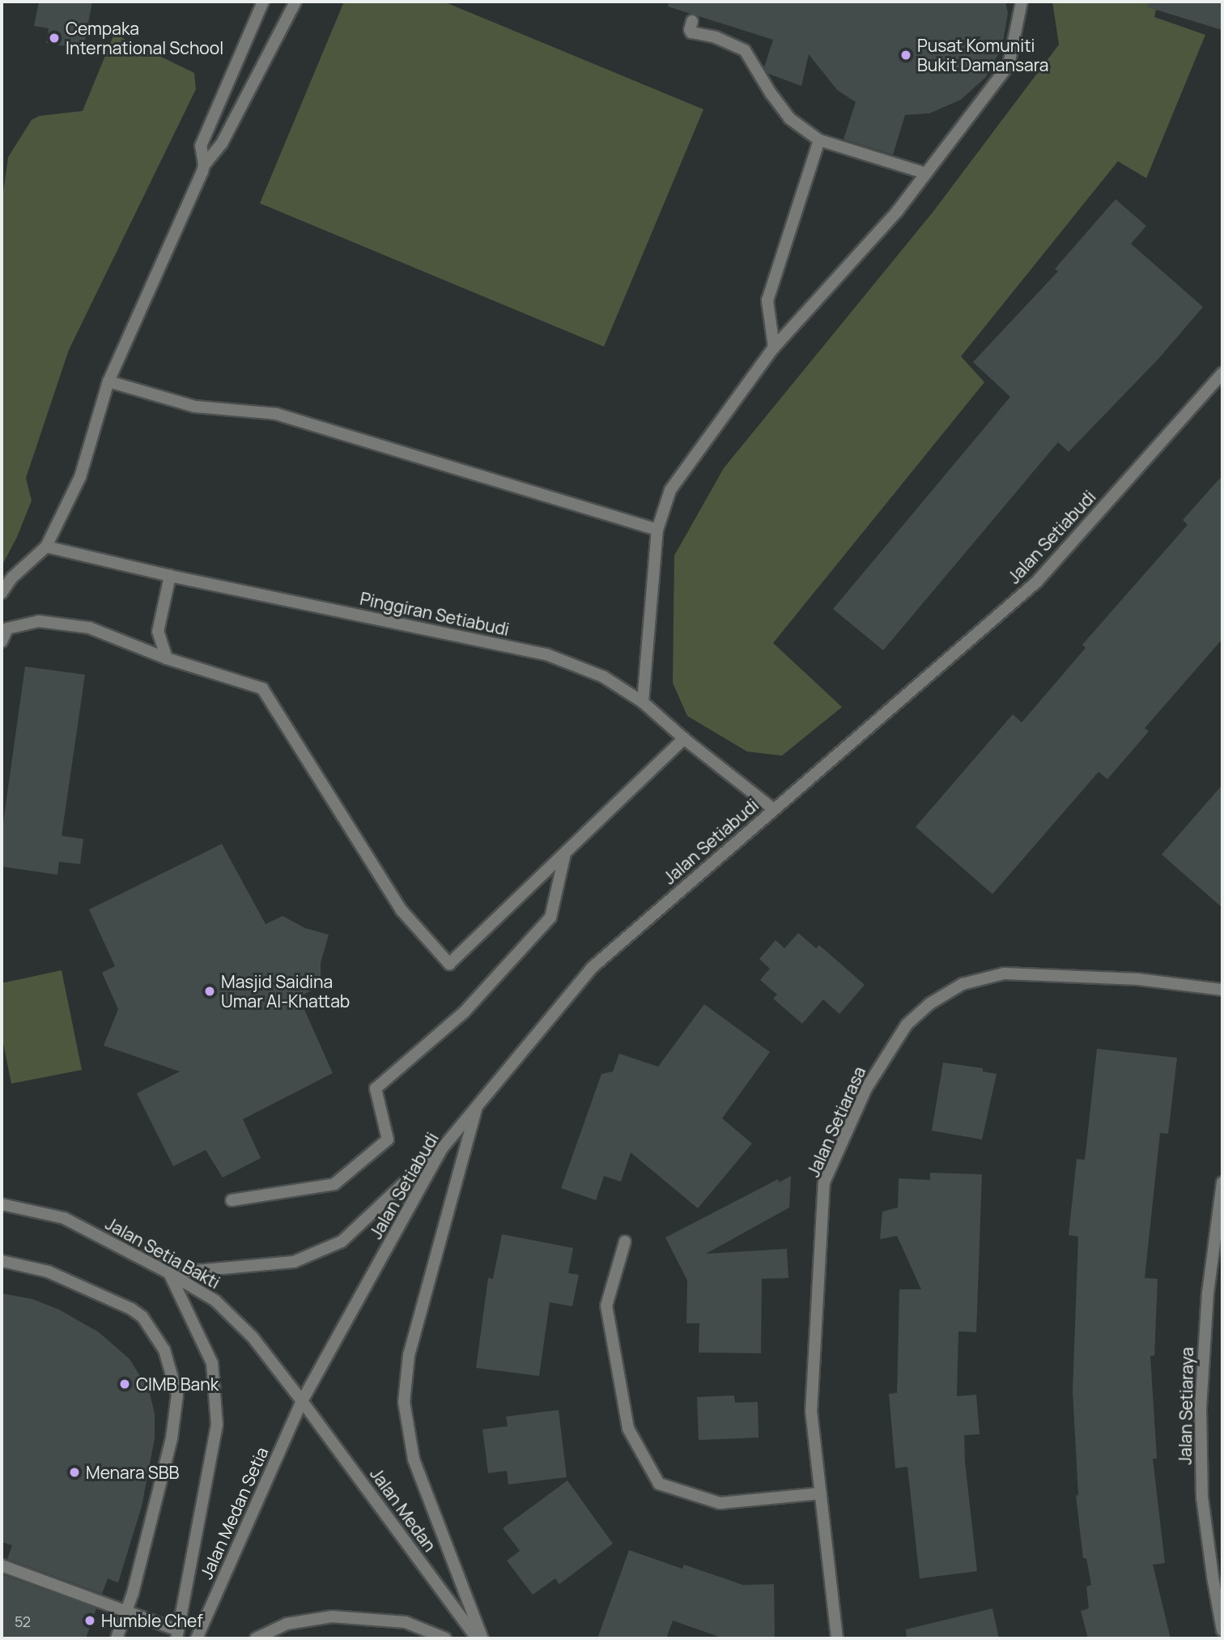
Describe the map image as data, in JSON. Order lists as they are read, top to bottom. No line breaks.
{"streets":{"street":["Jalan Setiabudi","Pinggiran Setiabudi","Jalan Setiarasa","Jalan Setia Bakti","Jalan Setiaraya","Jalan Medan","Jalan Medan Setia"]},"crossings":[["Jalan Setiabudi","Pinggiran Setiabudi"],["Jalan Setiabudi","Jalan Setia Bakti"],["Jalan Setiabudi","Jalan Medan"],["Jalan Setiabudi","Jalan Medan Setia"],["Jalan Setia Bakti","Jalan Medan"],["Jalan Setia Bakti","Jalan Medan Setia"],["Jalan Medan","Jalan Medan Setia"]],"places":["Cempaka International School","Pusat Komuniti Bukit Damansara","Masjid Saidina Umar Al-Khattab","CIMB Bank","Menara SBB","Humble Chef"],"house_numbers":["52"]}
